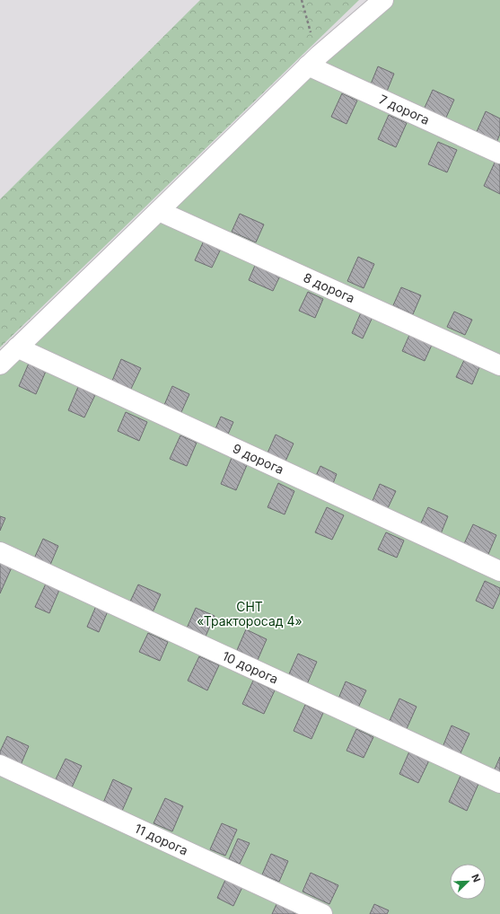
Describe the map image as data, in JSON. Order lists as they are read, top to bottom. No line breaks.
{"streets":{"street":["7 дорога","8 дорога","9 дорога","10 дорога","11 дорога"]},"parks":["СНТ «Тракторосад 4»"],"north":"top right"}
